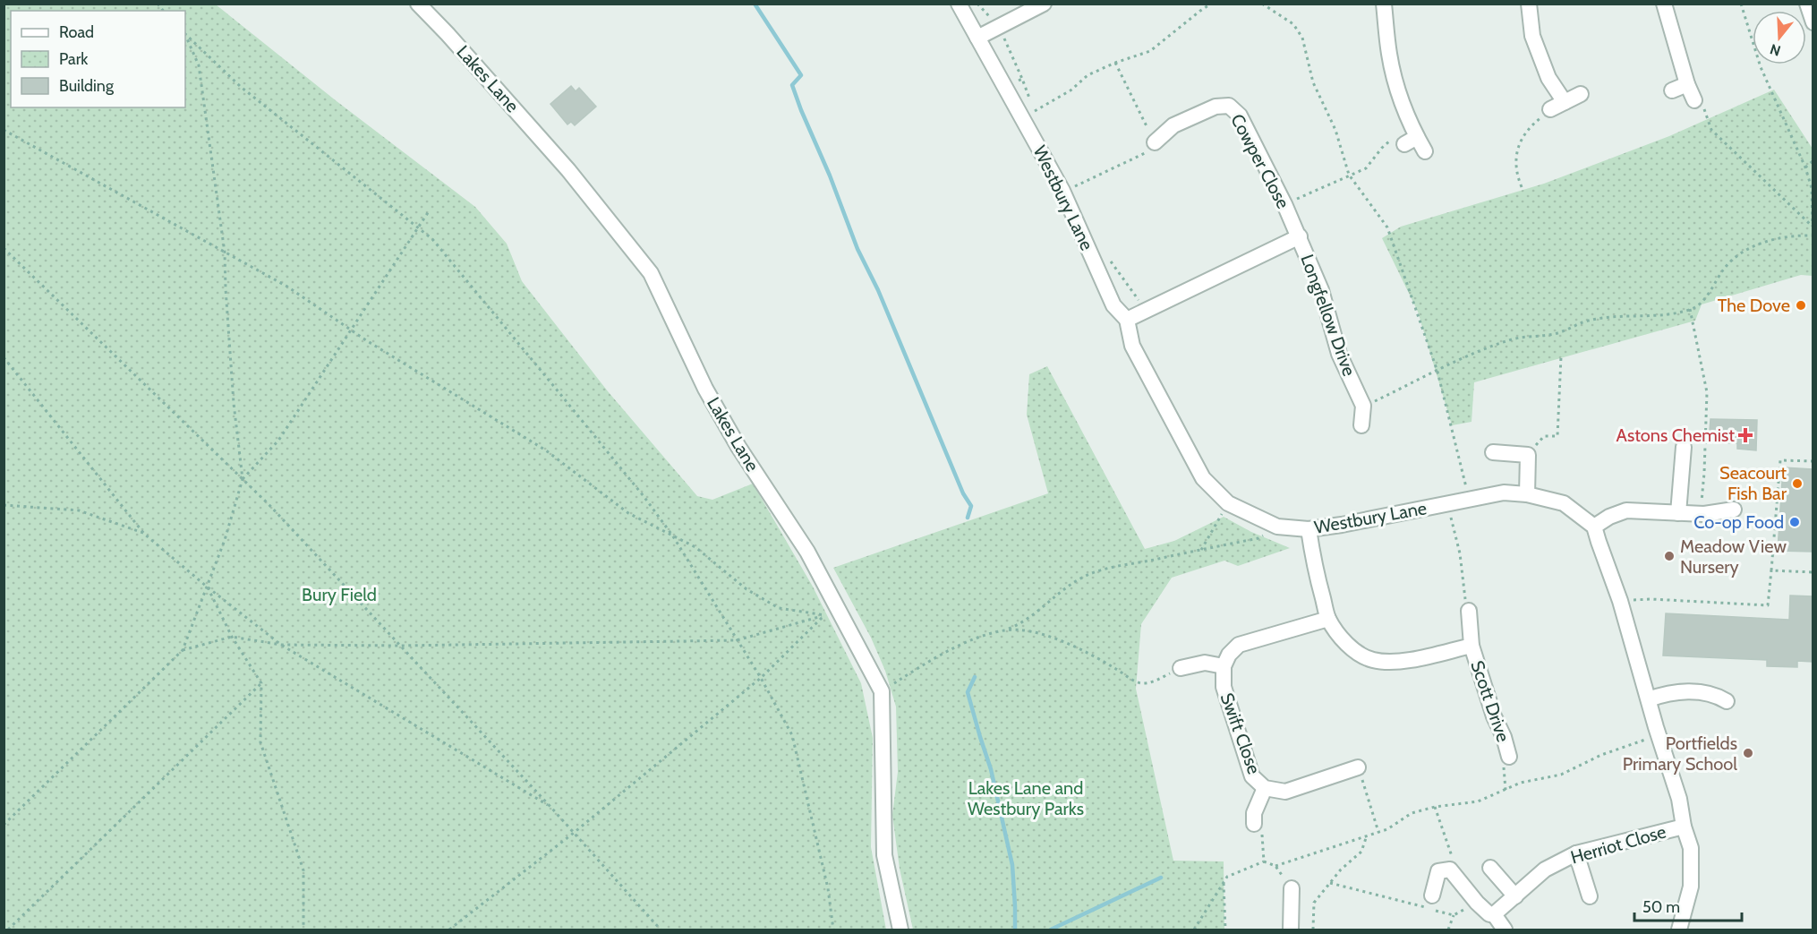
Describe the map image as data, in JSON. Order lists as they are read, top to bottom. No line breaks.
{"streets":{"street":["Lakes Lane","Cowper Close","Westbury Lane","Longfellow Drive","Scott Drive","Swift Close","Herriot Close"]},"crossings":[["Cowper Close","Longfellow Drive"],["Westbury Lane","Scott Drive"]],"parks":["Bury Field","Lakes Lane and Westbury Parks"],"places":{"other":["The Dove","Seacourt Fish Bar","Co-op Food","Meadow View Nursery","Portfields Primary School"],"health":["Astons Chemist"]},"legend":["Road","Park","Building"],"scale_bar":"50 m","north":"bottom"}
